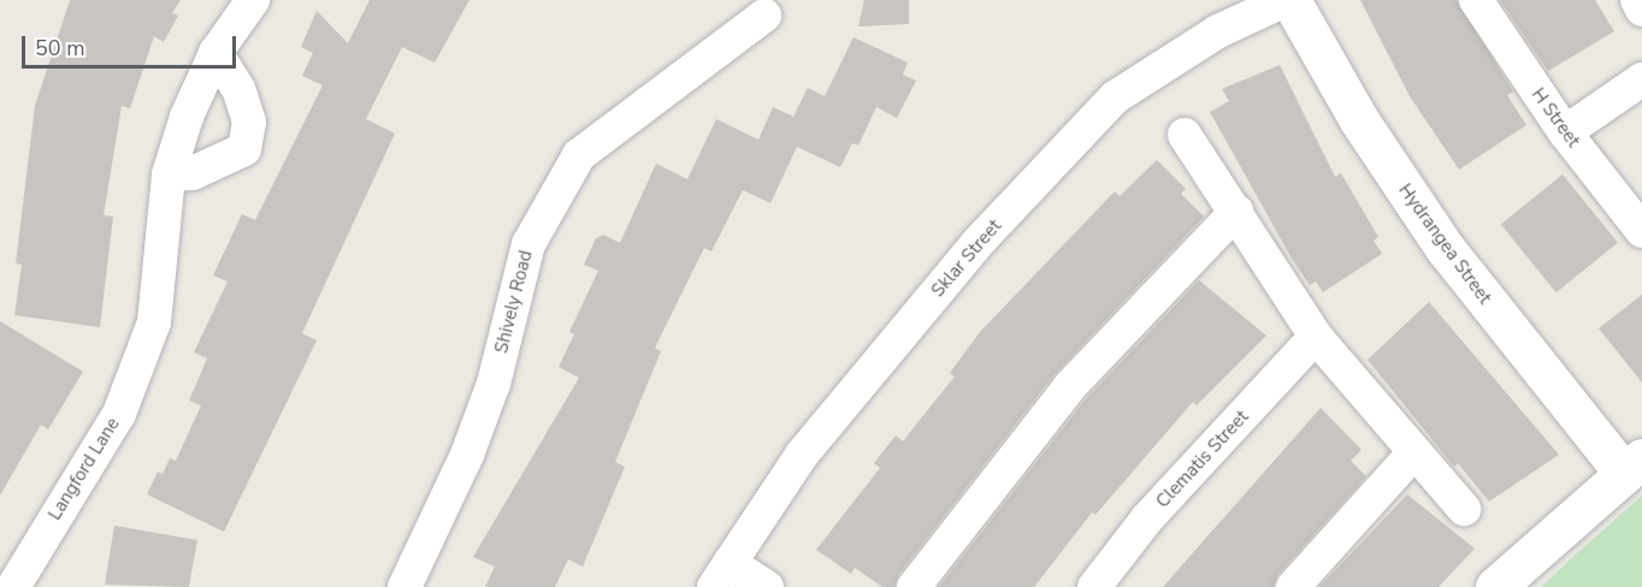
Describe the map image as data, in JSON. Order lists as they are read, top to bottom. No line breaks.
{"streets":{"street":["H Street","Hydrangea Street","Sklar Street","Shively Road","Clematis Street","Langford Lane"]},"crossings":[["Hydrangea Street","Sklar Street"]],"scale_bar":"50 m"}
